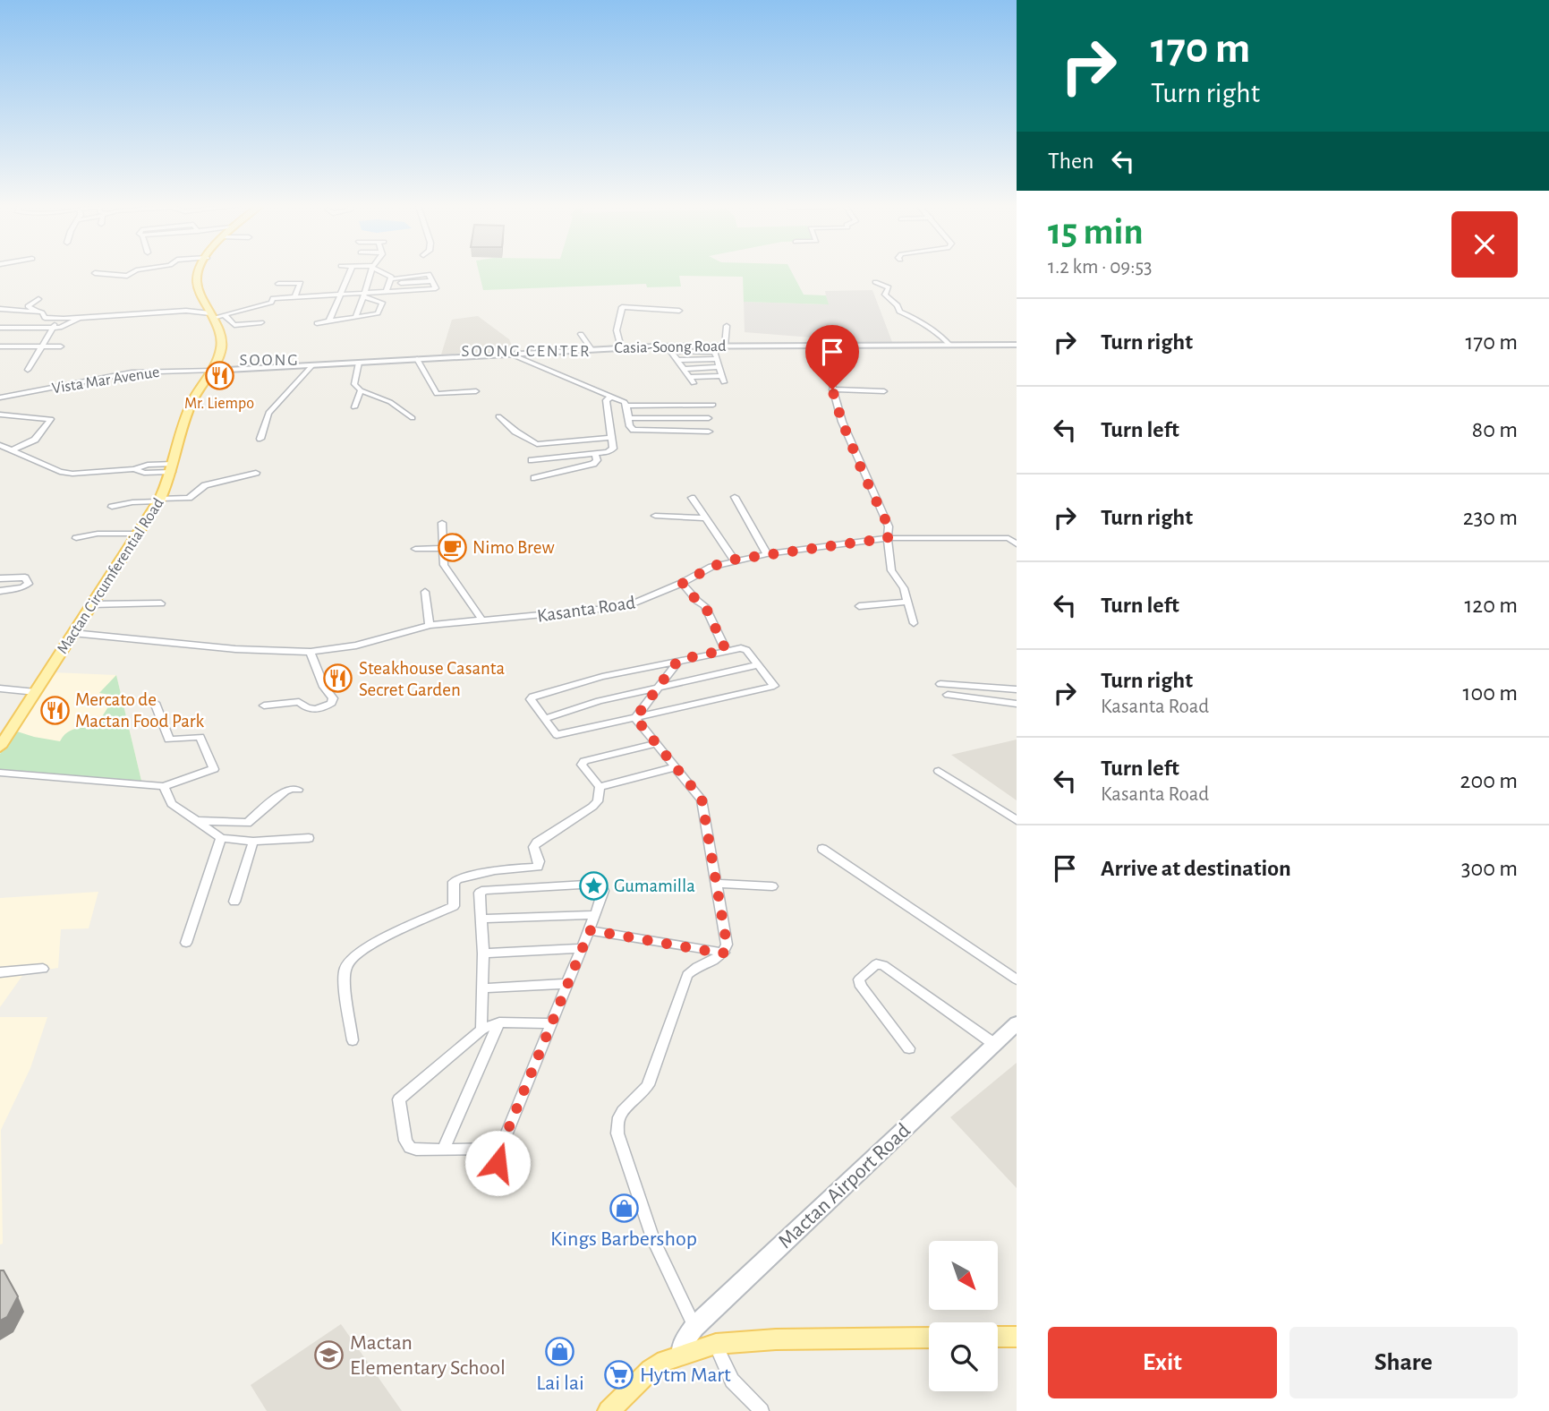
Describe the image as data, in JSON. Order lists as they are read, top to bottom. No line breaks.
{"streets":{"main road":["Mactan Circumferential Road","Mactan Airport Road"],"street":["Casia-Soong Road","Vista Mar Avenue","Kasanta Road"]},"crossings":[["Casia-Soong Road","Vista Mar Avenue"],["Casia-Soong Road","Mactan Circumferential Road"],["Vista Mar Avenue","Mactan Circumferential Road"],["Mactan Circumferential Road","Kasanta Road"]],"districts":["SOONG CENTER","SOONG"],"places":{"restaurant":["Mr. Liempo","Steakhouse Casanta Secret Garden","Mercato de Mactan Food Park"],"cafe":["Nimo Brew"],"place":["Gumamilla"],"shop":["Kings Barbershop","Lai lai"],"school or university":["Mactan Elementary School"],"supermarket":["Hytm Mart"]},"north":"bottom right","page":{"turn":["170 m","Turn right"],"then":"Then","heading":["15 min","1.2 km · 09:53"],"list":[{"name":"Turn right","value":"170 m"},{"name":"Turn left","value":"80 m"},{"name":"Turn right","value":"230 m"},{"name":"Turn left","value":"120 m"},{"name":"Turn right","note":"Kasanta Road","value":"100 m"},{"name":"Turn left","note":"Kasanta Road","value":"200 m"},{"name":"Arrive at destination","value":"300 m"}],"buttons":["Exit","Share"]}}
